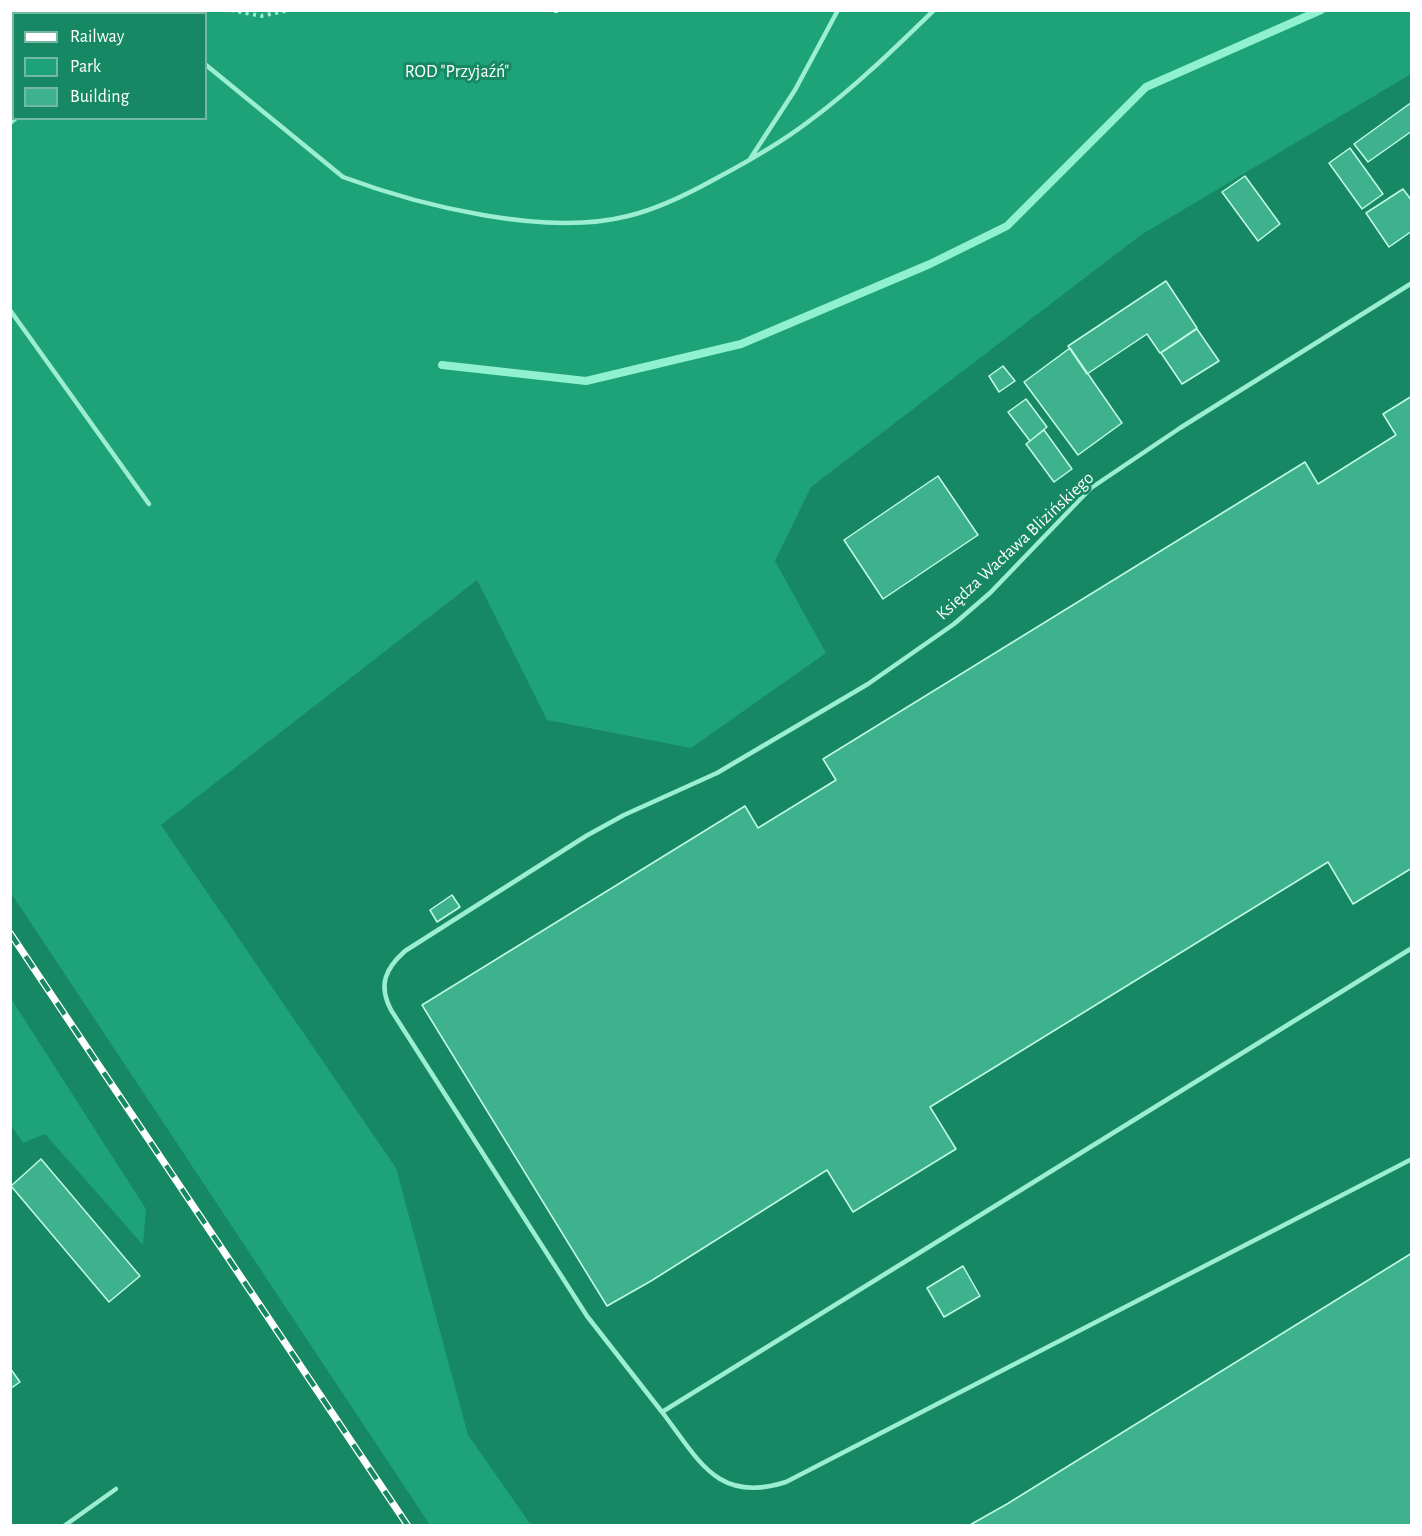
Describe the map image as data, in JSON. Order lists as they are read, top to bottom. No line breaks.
{"streets":{"lane":["Księdza Wacława Blizińskiego"]},"parks":["ROD \"Przyjaźń\""],"legend":["Railway","Park","Building"]}
